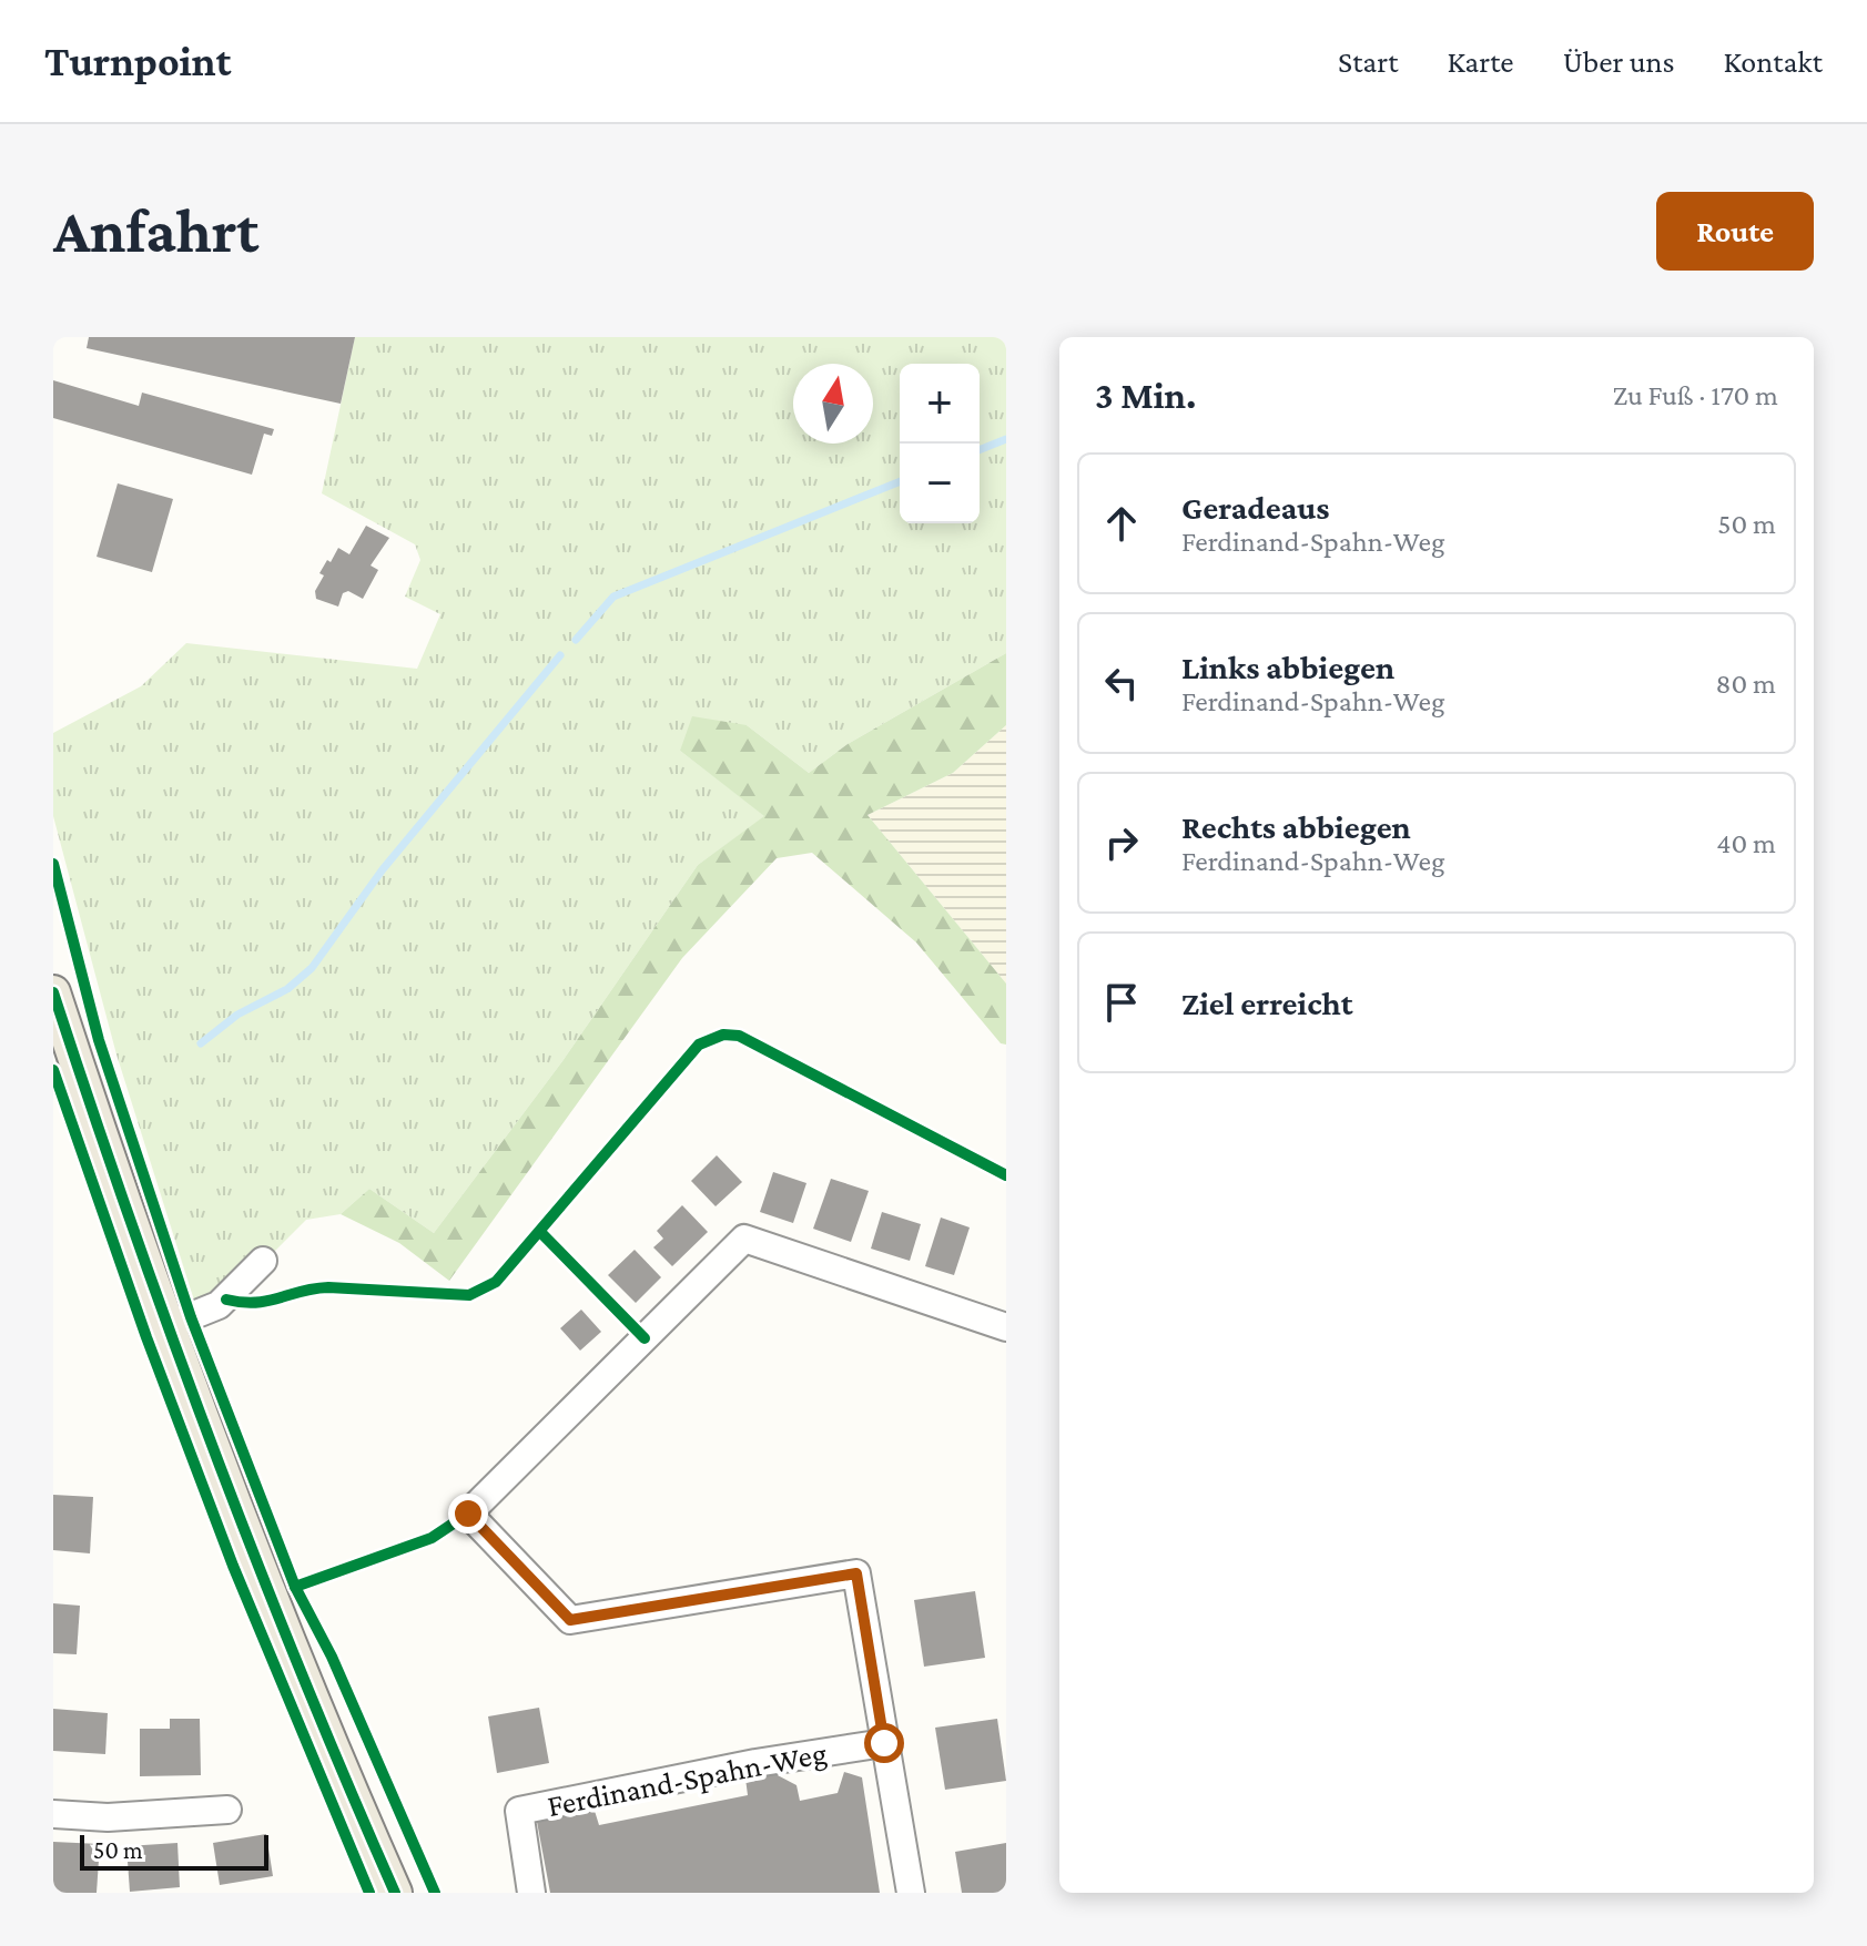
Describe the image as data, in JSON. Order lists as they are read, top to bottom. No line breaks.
{"streets":{"street":["Ferdinand-Spahn-Weg"]},"scale_bar":"50 m","north":"top","page":{"header":"Turnpoint","nav":["Start","Karte","Über uns","Kontakt"],"buttons":"Route","title":"Anfahrt","heading":["3 Min.","Zu Fuß · 170 m"],"map_buttons":["+","−"],"list":[["Geradeaus","Ferdinand-Spahn-Weg","50 m"],["Links abbiegen","Ferdinand-Spahn-Weg","80 m"],["Rechts abbiegen","Ferdinand-Spahn-Weg","40 m"],"Ziel erreicht"],"scale":"50 m"}}
